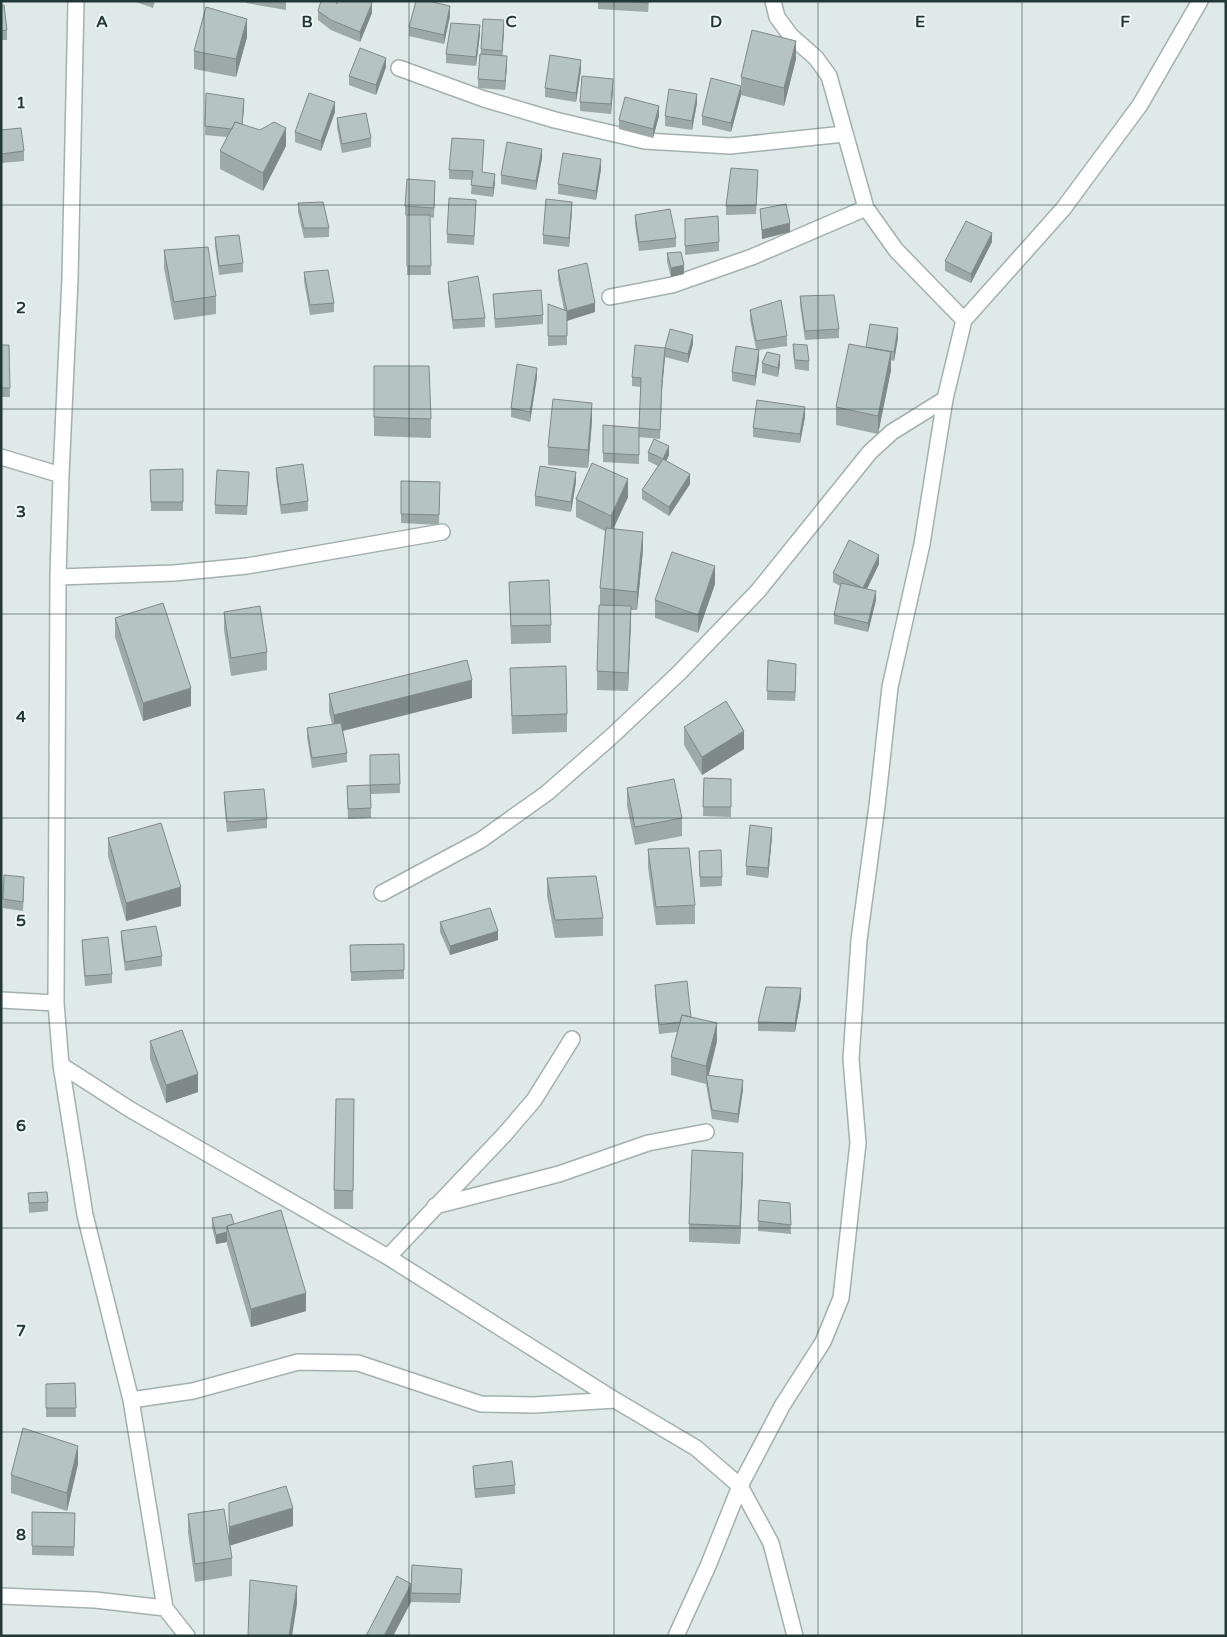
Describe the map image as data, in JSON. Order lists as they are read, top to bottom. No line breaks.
{"grid":{"columns":["A","B","C","D","E","F"],"rows":["1","2","3","4","5","6","7","8"]}}
